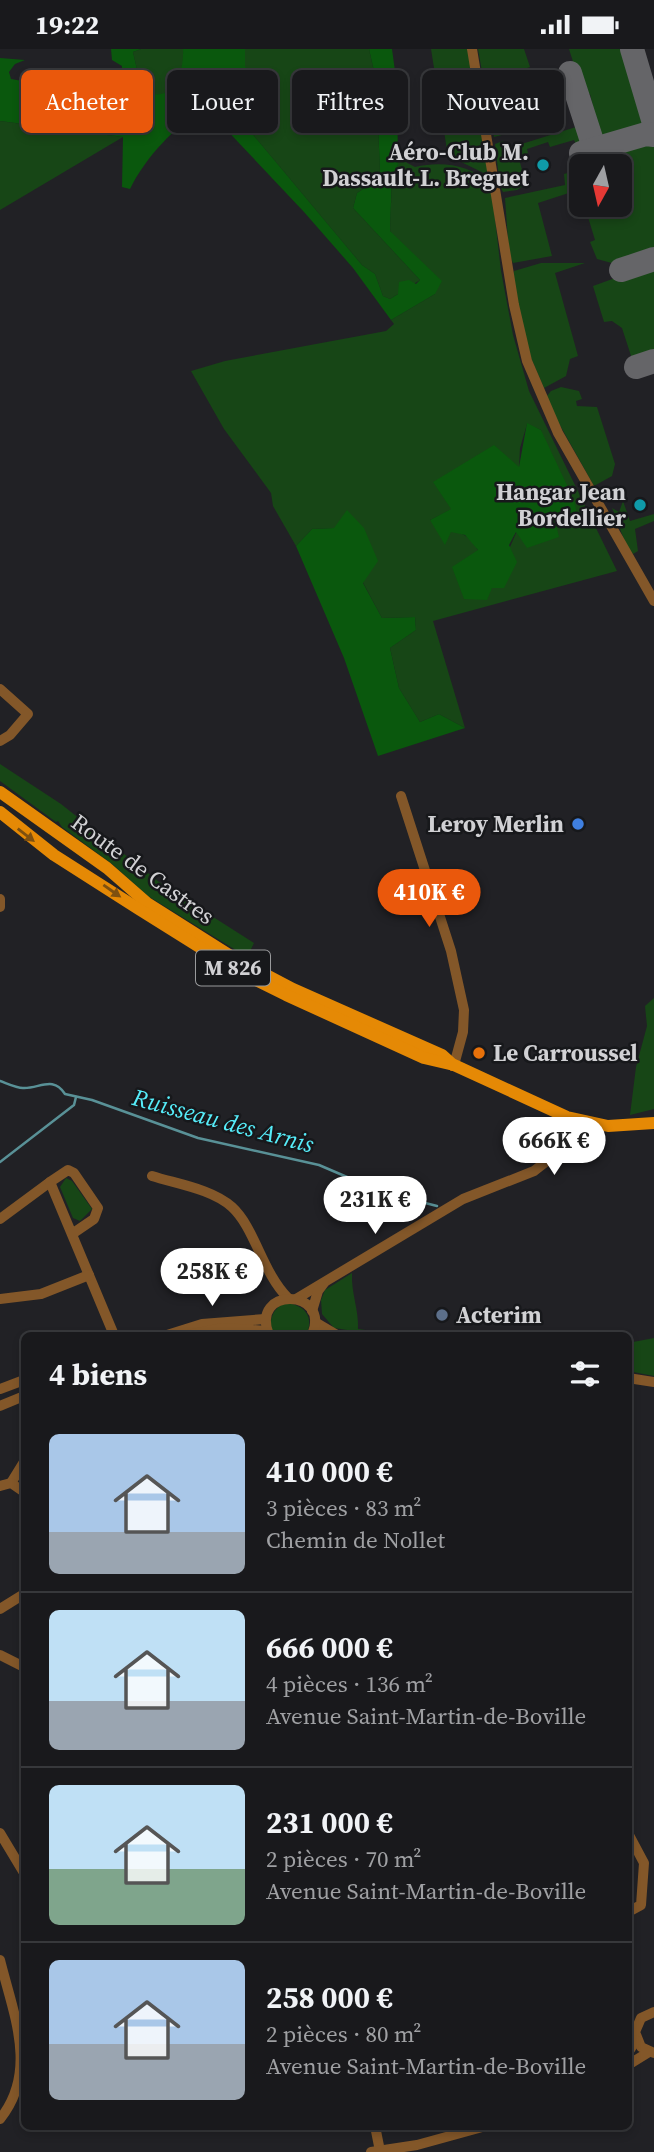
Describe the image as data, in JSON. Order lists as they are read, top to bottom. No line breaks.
{"streets":{"main road":["Route de Castres","M 826"]},"water":["Ruisseau des Arnis"],"places":["Aéro-Club M. Dassault-L. Breguet","Hangar Jean Bordellier","Leroy Merlin","Le Carroussel","Acterim"],"north":"bottom","page":{"status":"19:22","chip":["Acheter","Louer","Filtres","Nouveau"],"price":["410K €","666K €","231K €","258K €"],"heading":"4 biens","list":[{"name":"410 000 €","note":"3 pièces · 83 m² · Chemin de Nollet"},{"name":"666 000 €","note":"4 pièces · 136 m² · Avenue Saint-Martin-de-Boville"},{"name":"231 000 €","note":"2 pièces · 70 m² · Avenue Saint-Martin-de-Boville"},{"name":"258 000 €","note":"2 pièces · 80 m² · Avenue Saint-Martin-de-Boville"}]}}
